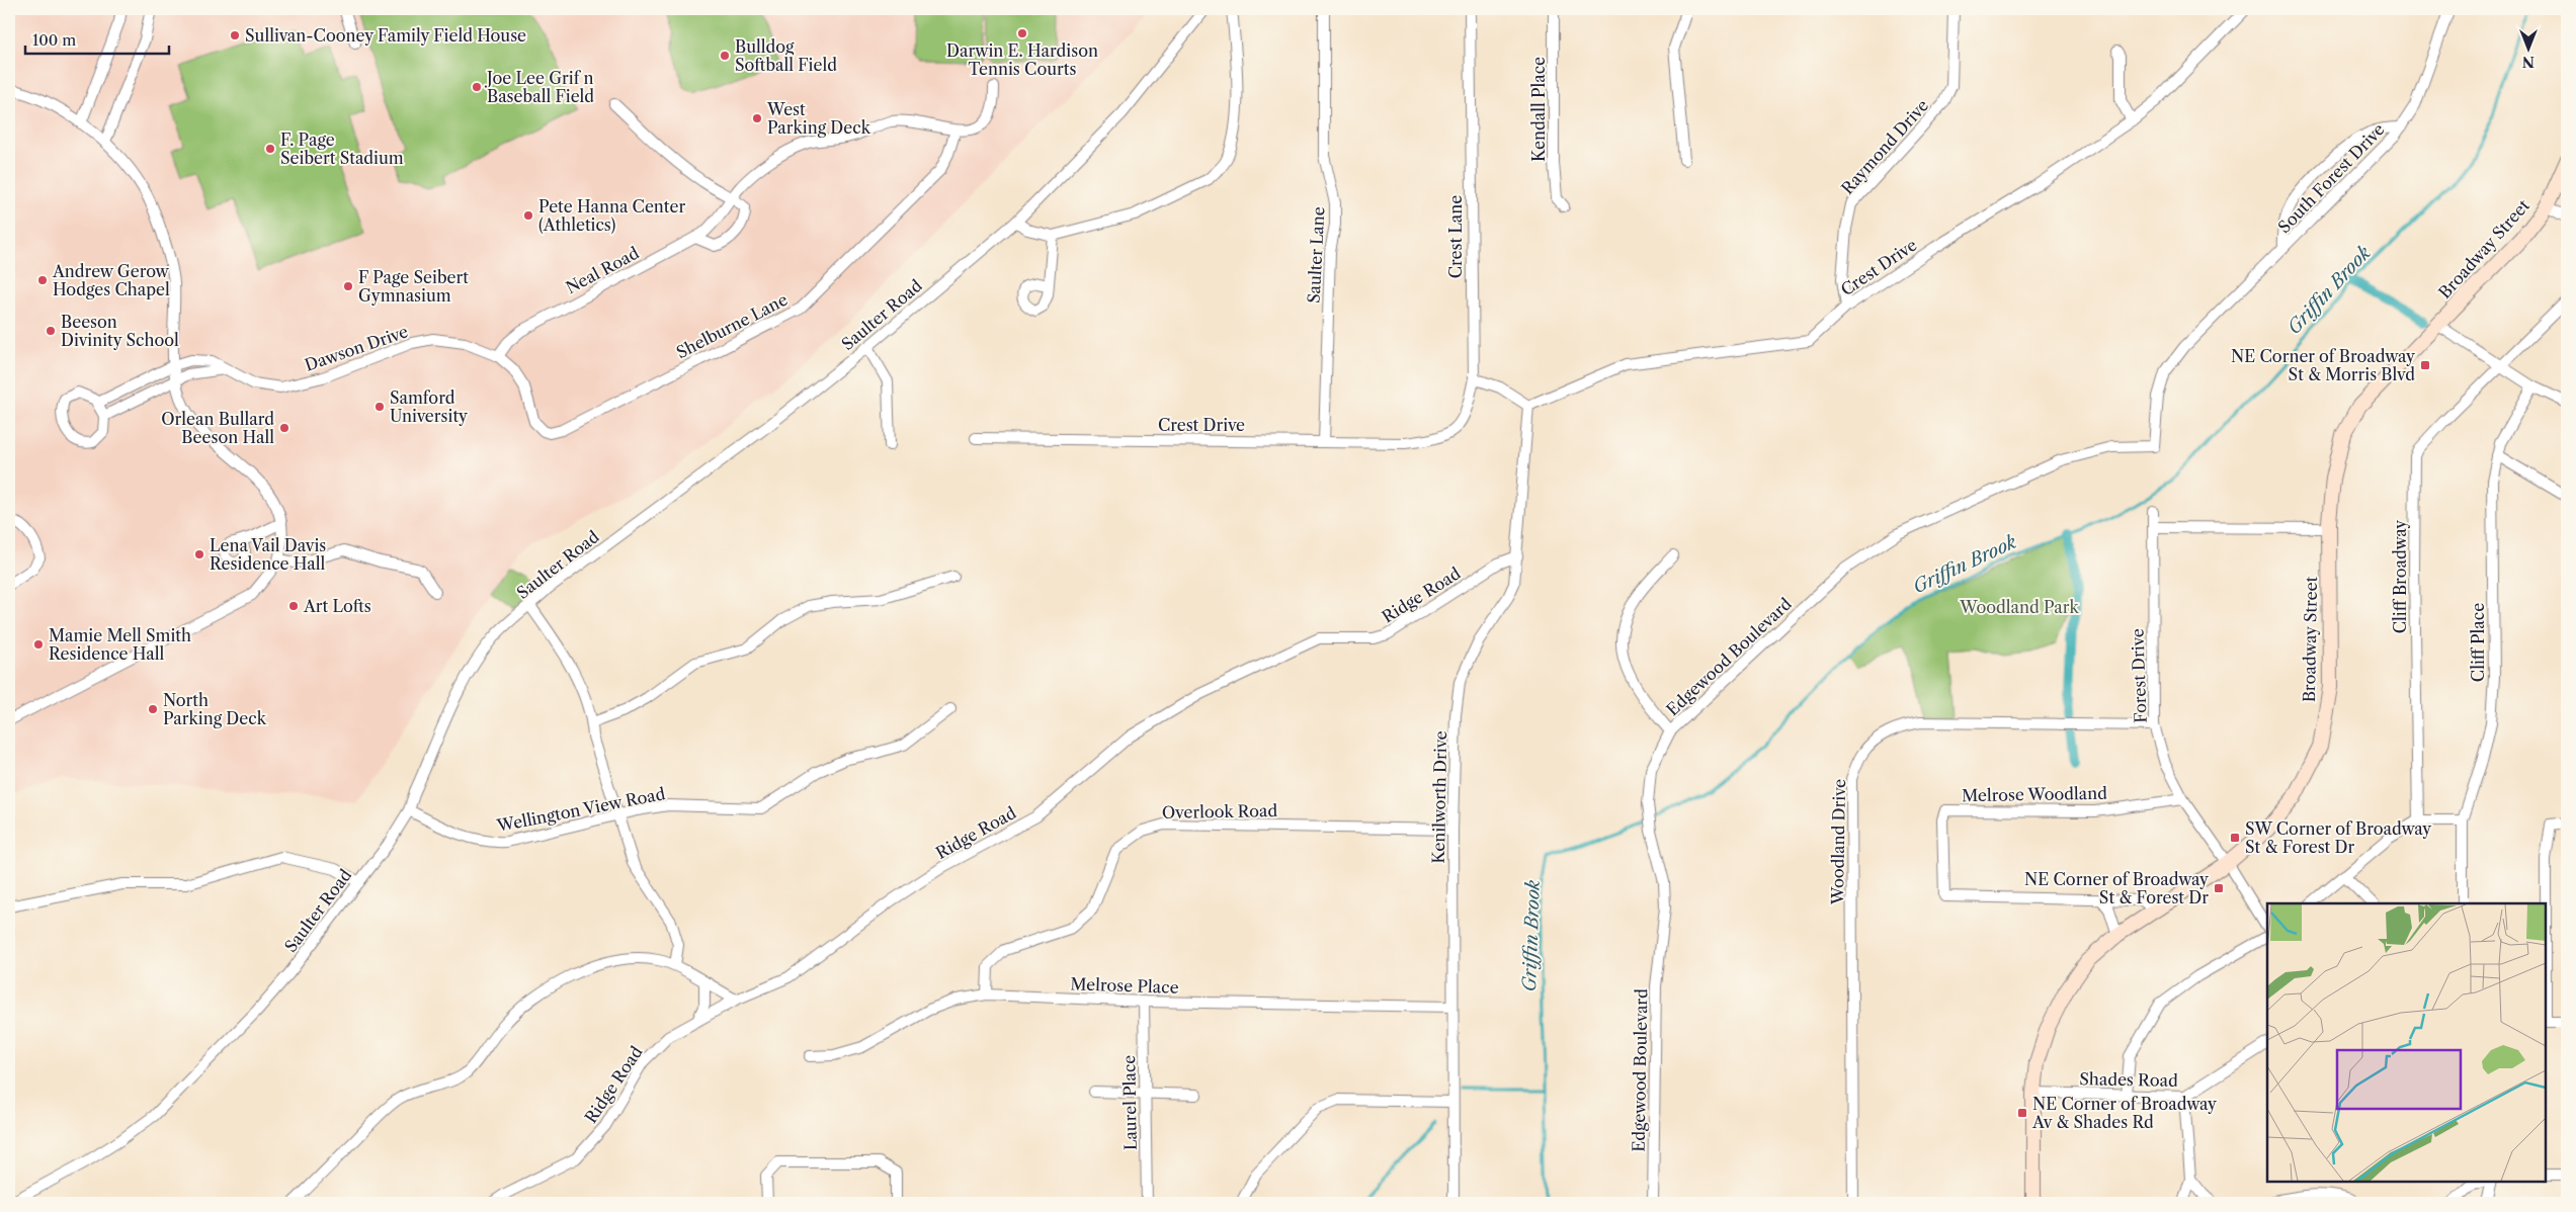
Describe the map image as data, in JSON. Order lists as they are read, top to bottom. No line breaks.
{"streets":{"street":["Kendall Place","Raymond Drive","South Forest Drive","Crest Lane","Broadway Street","Saulter Lane","Crest Drive","Neal Road","Saulter Road","Shelburne Lane","Dawson Drive","Cliff Broadway","Ridge Road","Cliff Place","Edgewood Boulevard","Forest Drive","Melrose Woodland","Kenilworth Drive","Wellington View Road","Overlook Road","Woodland Drive","Melrose Place","Shades Road","Laurel Place"]},"crossings":[["Raymond Drive","Crest Drive"],["South Forest Drive","Edgewood Boulevard"],["Crest Lane","Crest Drive"],["Broadway Street","Forest Drive"],["Broadway Street","Shades Road"],["Saulter Lane","Crest Drive"],["Crest Drive","Kenilworth Drive"],["Neal Road","Shelburne Lane"],["Neal Road","Dawson Drive"],["Saulter Road","Wellington View Road"],["Shelburne Lane","Dawson Drive"],["Ridge Road","Kenilworth Drive"],["Forest Drive","Melrose Woodland"],["Forest Drive","Woodland Drive"],["Kenilworth Drive","Overlook Road"],["Kenilworth Drive","Melrose Place"],["Overlook Road","Melrose Place"],["Melrose Place","Laurel Place"]],"water":["Griffin Brook"],"parks":["Woodland Park"],"places":{"other":["Darwin E. Hardison Tennis Courts","Sullivan-Cooney Family Field House","Bulldog Softball Field","Joe Lee Grif n Baseball Field","West Parking Deck","F. Page Seibert Stadium","Pete Hanna Center (Athletics)","Andrew Gerow Hodges Chapel","F Page Seibert Gymnasium","Beeson Divinity School","Samford University","Orlean Bullard Beeson Hall","Lena Vail Davis Residence Hall","Art Lofts","Mamie Mell Smith Residence Hall","North Parking Deck"],"transit":["NE Corner of Broadway St & Morris Blvd","SW Corner of Broadway St & Forest Dr","NE Corner of Broadway St & Forest Dr","NE Corner of Broadway Av & Shades Rd"]},"scale_bar":"100 m","north":"bottom"}
